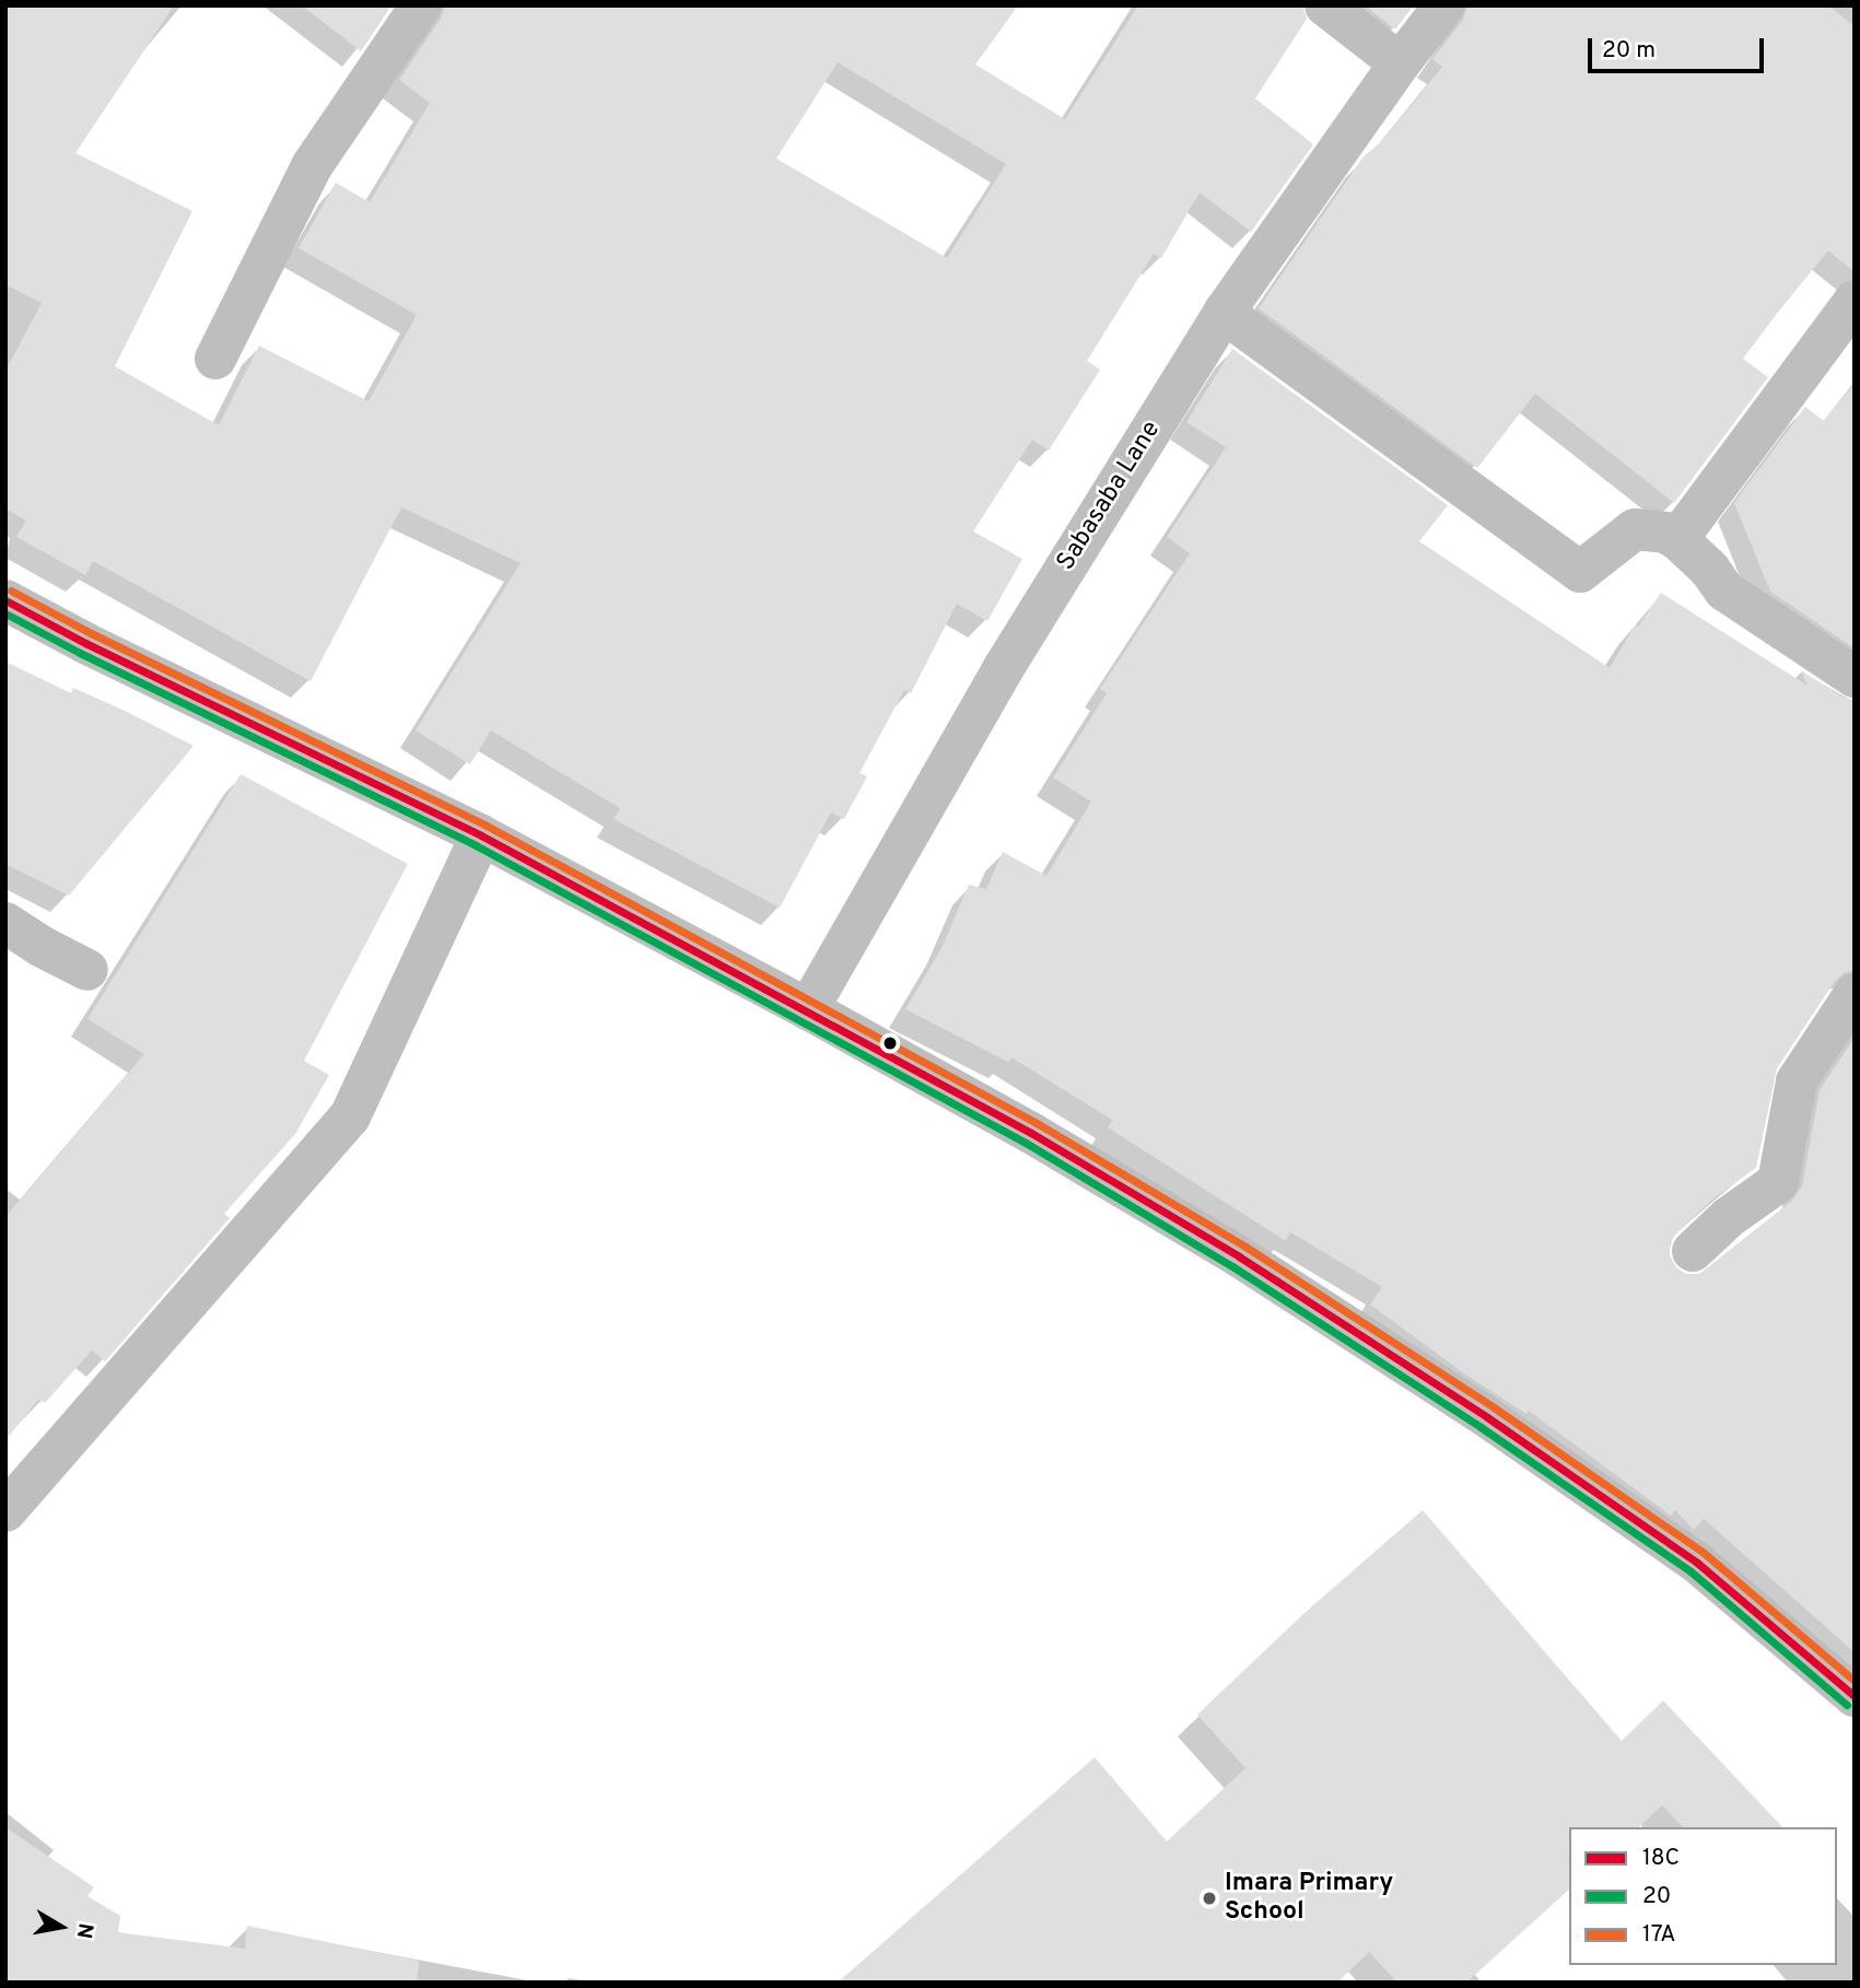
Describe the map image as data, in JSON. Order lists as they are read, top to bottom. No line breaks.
{"streets":{"street":["Sabasaba Lane"]},"places":["Imara Primary School"],"lines":["transit line 17A","transit line 18C","transit line 20"],"legend":["18C","20","17A"],"scale_bar":"20 m","north":"right"}
